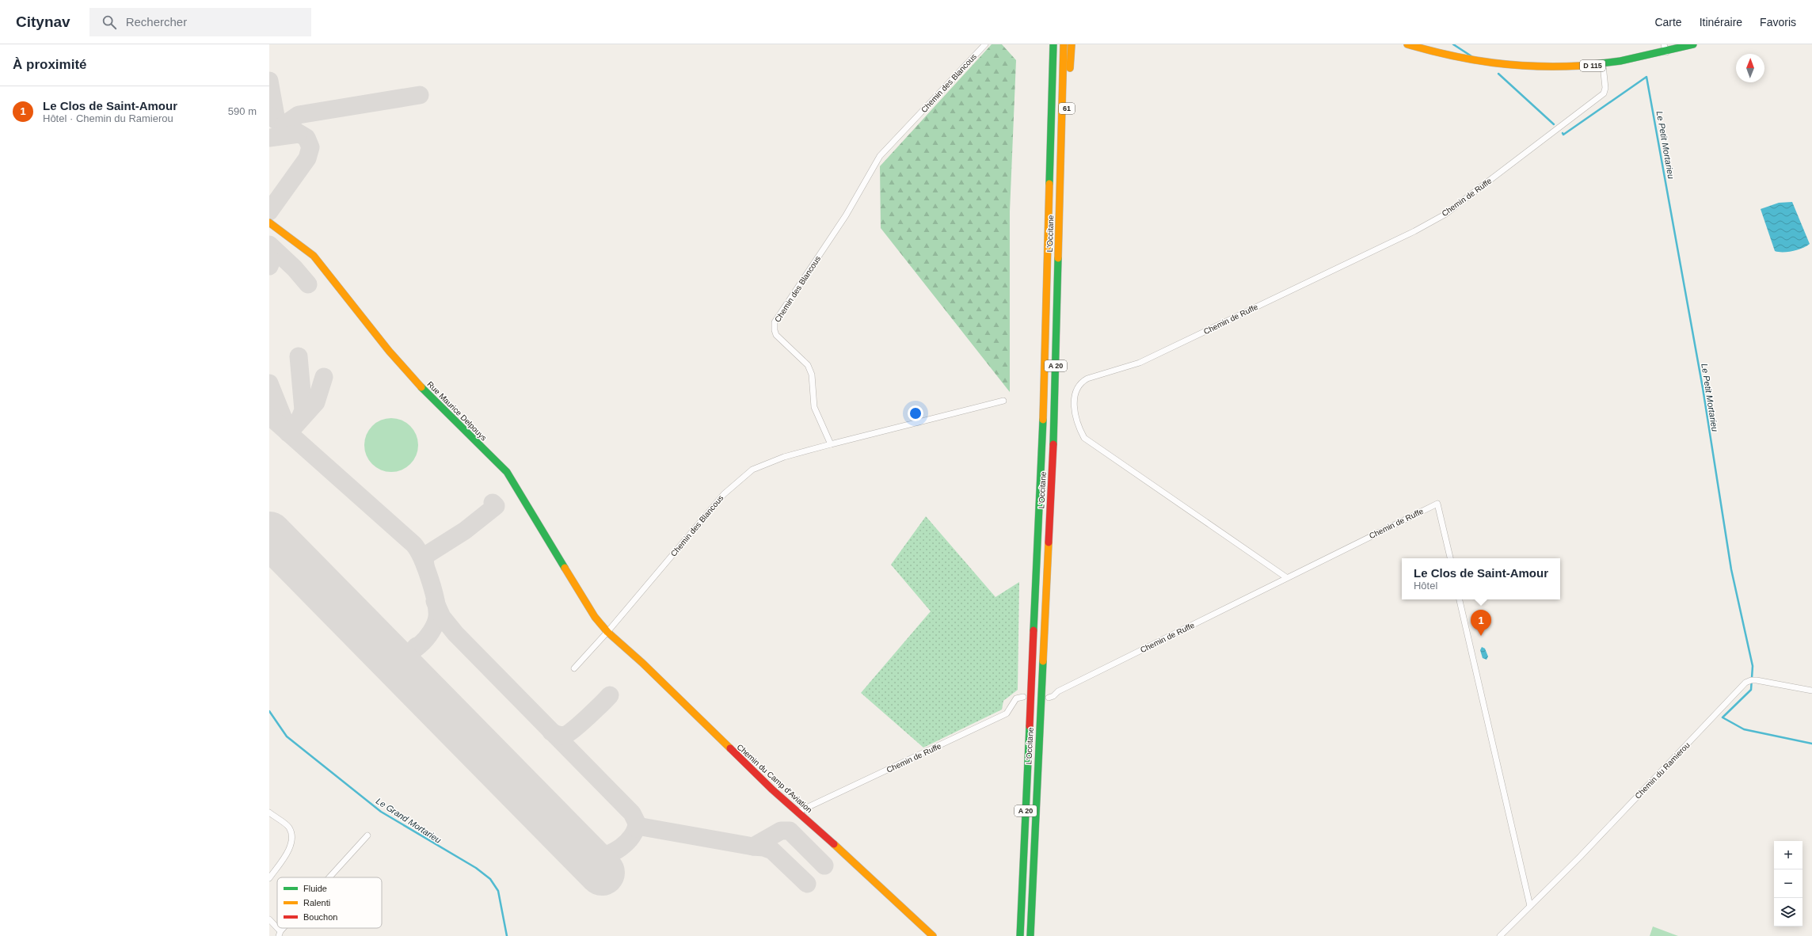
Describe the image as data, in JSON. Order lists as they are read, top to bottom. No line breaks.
{"streets":{"main road":["D 115","61","L'Occitane","A 20","Rue Maurice Delpouys","Chemin du Camp d'Aviation"],"street":["Chemin des Blancous","Chemin de Ruffe","Chemin du Ramierou"]},"crossings":[["D 115","Chemin de Ruffe"],["Chemin des Blancous","Rue Maurice Delpouys"],["Chemin des Blancous","Chemin du Camp d'Aviation"],["61","L'Occitane"],["Chemin de Ruffe","Chemin du Camp d'Aviation"],["Rue Maurice Delpouys","Chemin du Camp d'Aviation"]],"water":["Le Petit Mortarieu","Le Grand Mortarieu"],"legend":["Fluide","Ralenti","Bouchon"],"north":"top","page":{"header":"Citynav","search":"Rechercher","nav":["Carte","Itinéraire","Favoris"],"heading":"À proximité","list":[{"mark":"1","name":"Le Clos de Saint-Amour","note":"Hôtel · Chemin du Ramierou","value":"590 m"}],"popup":["Le Clos de Saint-Amour","Hôtel"],"pins":"1","map_buttons":["+","−"]}}
